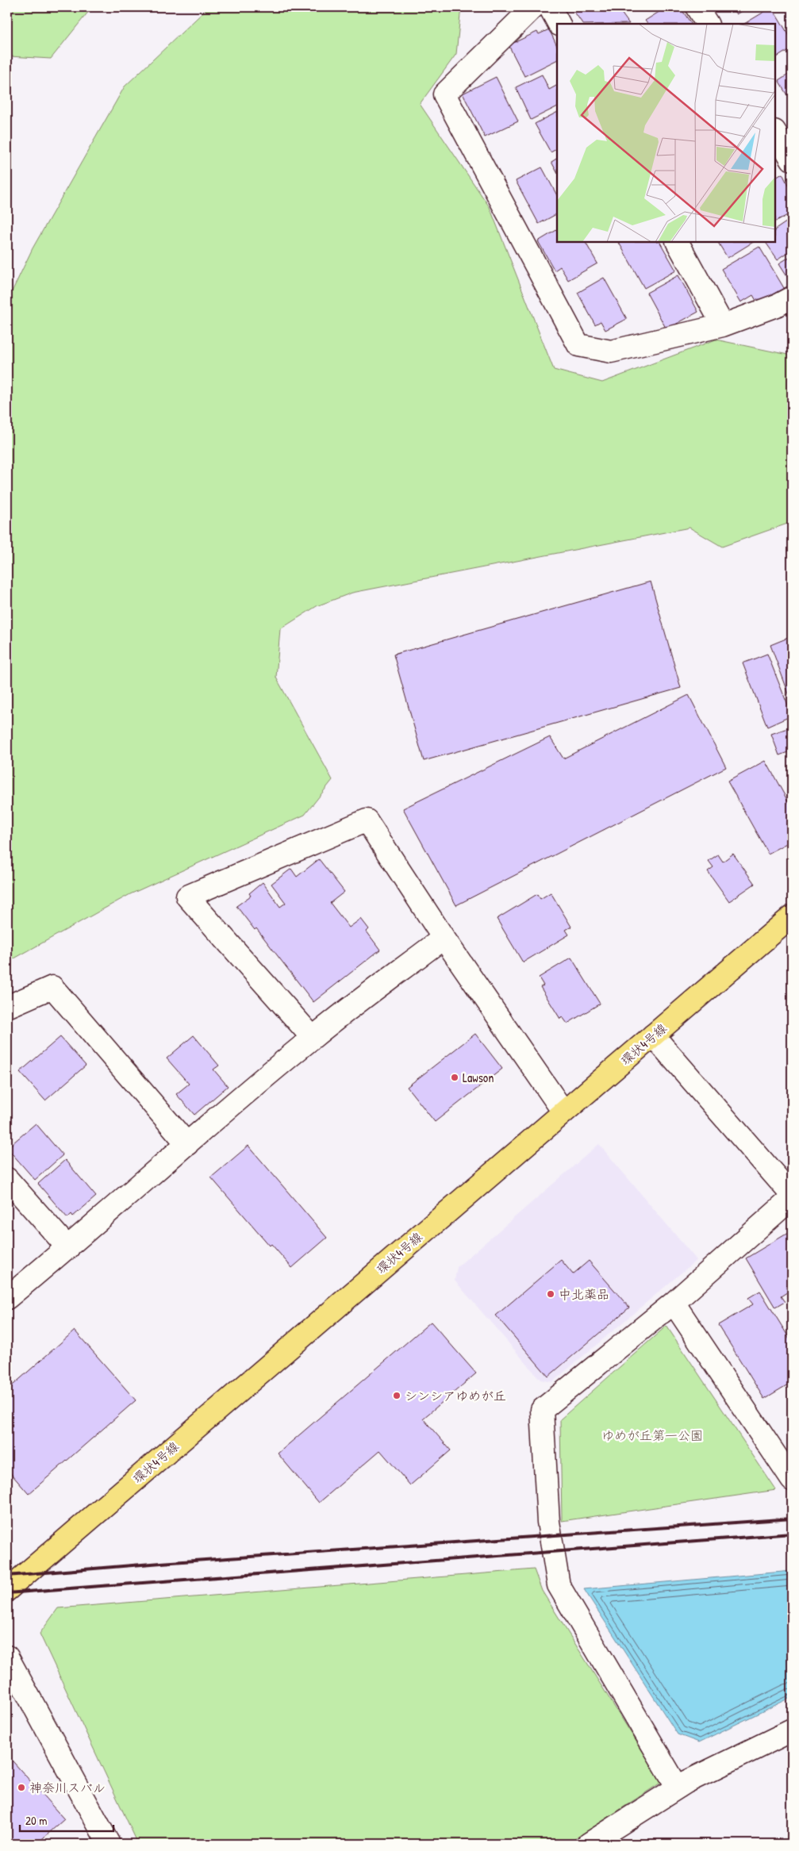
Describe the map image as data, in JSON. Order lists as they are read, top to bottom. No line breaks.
{"streets":{"main road":["環状4号線"]},"parks":["ゆめが丘第一公園"],"places":["Lawson","中北薬品","シンシアゆめが丘","神奈川スバル"],"scale_bar":"20 m"}
